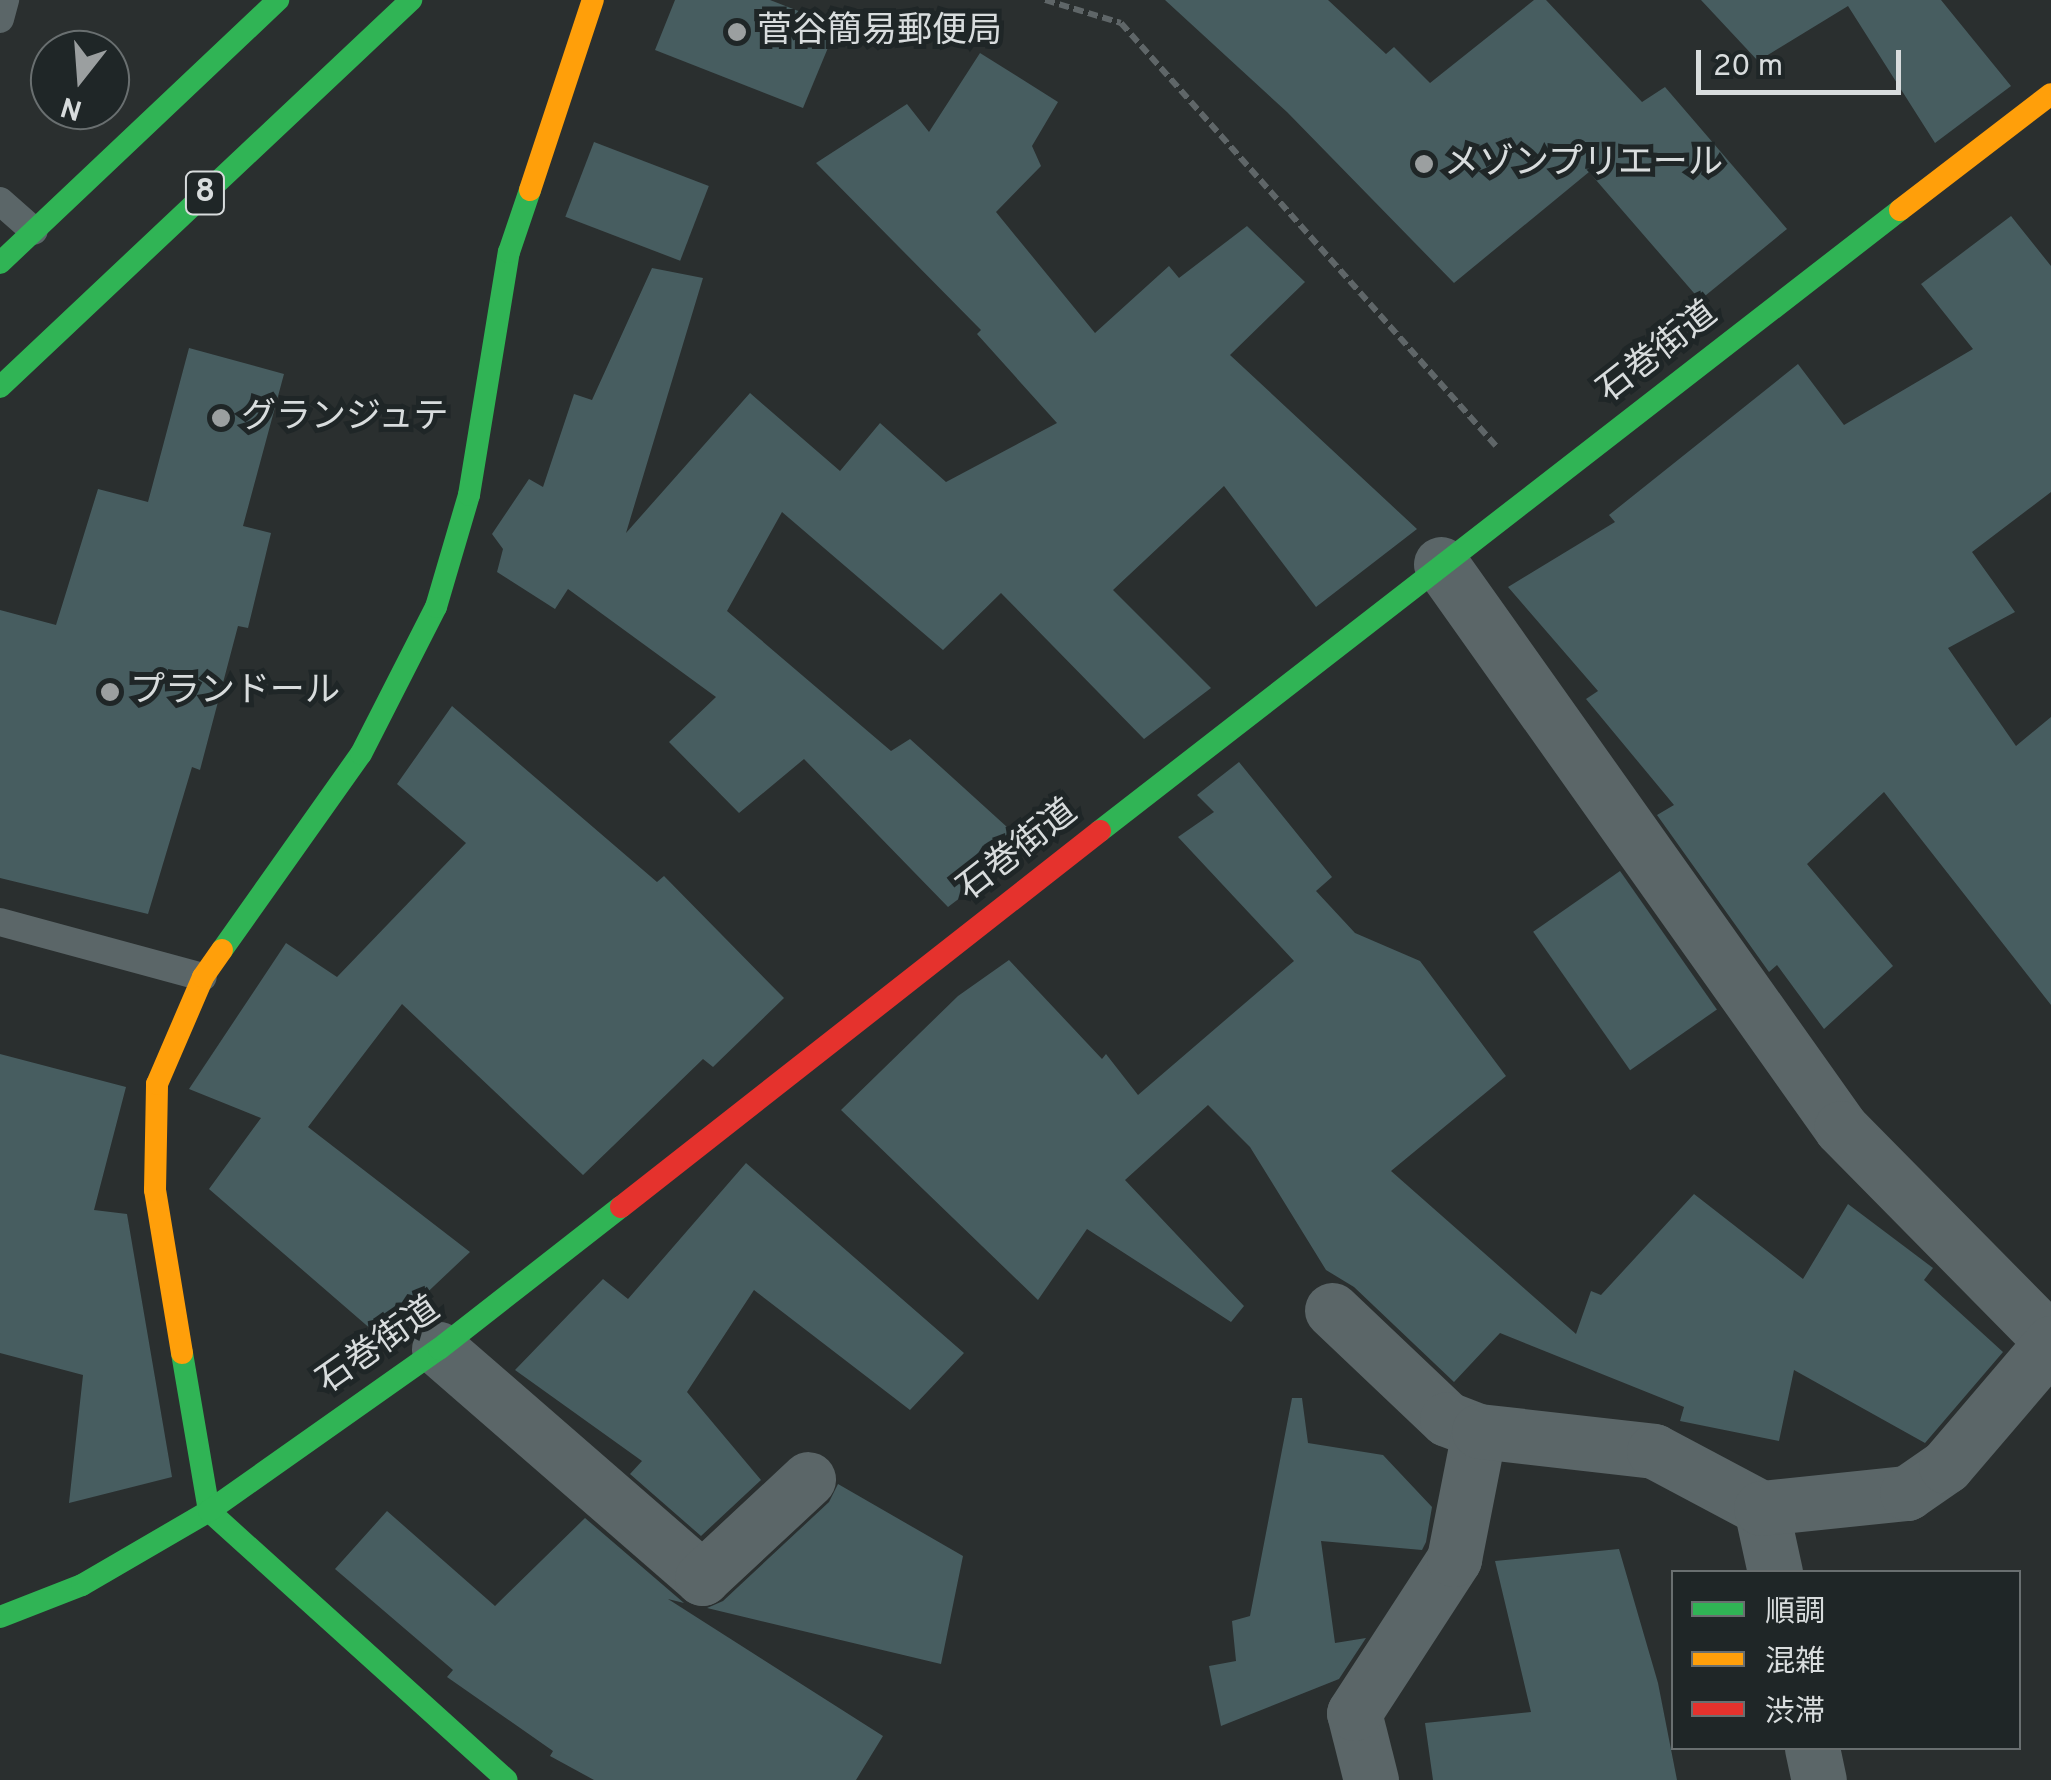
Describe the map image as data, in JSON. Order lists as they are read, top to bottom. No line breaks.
{"streets":{"street":["8","石巻街道"]},"places":["菅谷簡易郵便局","メゾンプリエール","グランジュテ","プランドール"],"legend":["順調","混雑","渋滞"],"scale_bar":"20 m","north":"bottom"}
